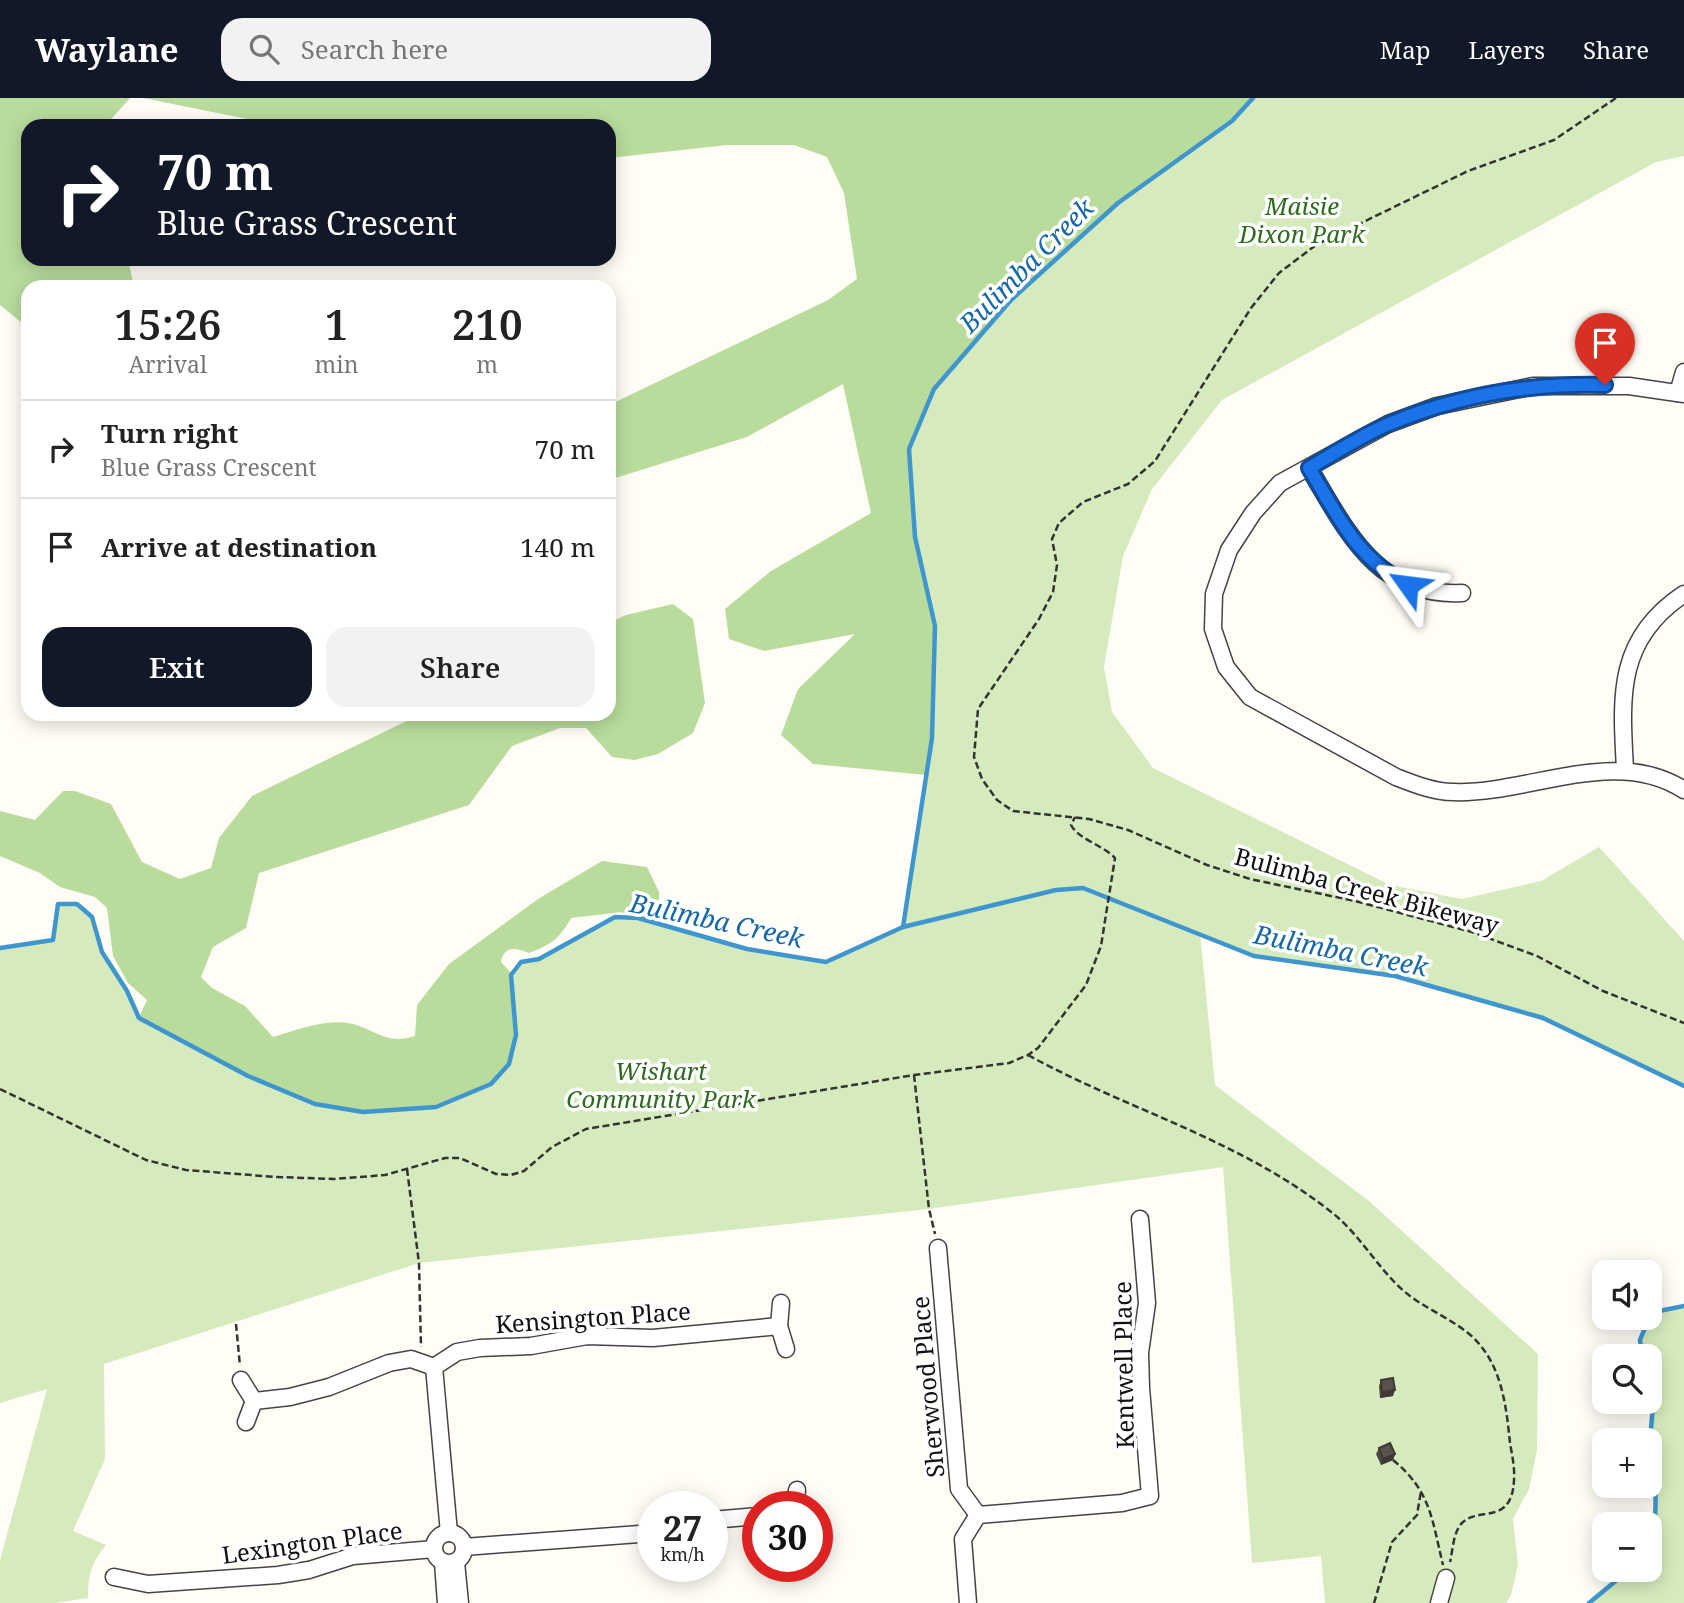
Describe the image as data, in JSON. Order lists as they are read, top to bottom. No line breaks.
{"streets":{"street":["Kensington Place","Kentwell Place","Sherwood Place","Lexington Place"],"path":["Bulimba Creek Bikeway"]},"crossings":[["Kentwell Place","Sherwood Place"]],"water":["Bulimba Creek"],"parks":["Maisie Dixon Park","Wishart Community Park"],"page":{"header":"Waylane","search":"Search here","nav":["Map","Layers","Share"],"turn":["70 m","Blue Grass Crescent"],"eta":["15:26","Arrival","1","min","210","m"],"list":[{"name":"Turn right","note":"Blue Grass Crescent","value":"70 m"},{"name":"Arrive at destination","value":"140 m"}],"buttons":["Exit","Share"],"map_buttons":["+","−"],"speed":"27 km/h","limit":"30"}}
